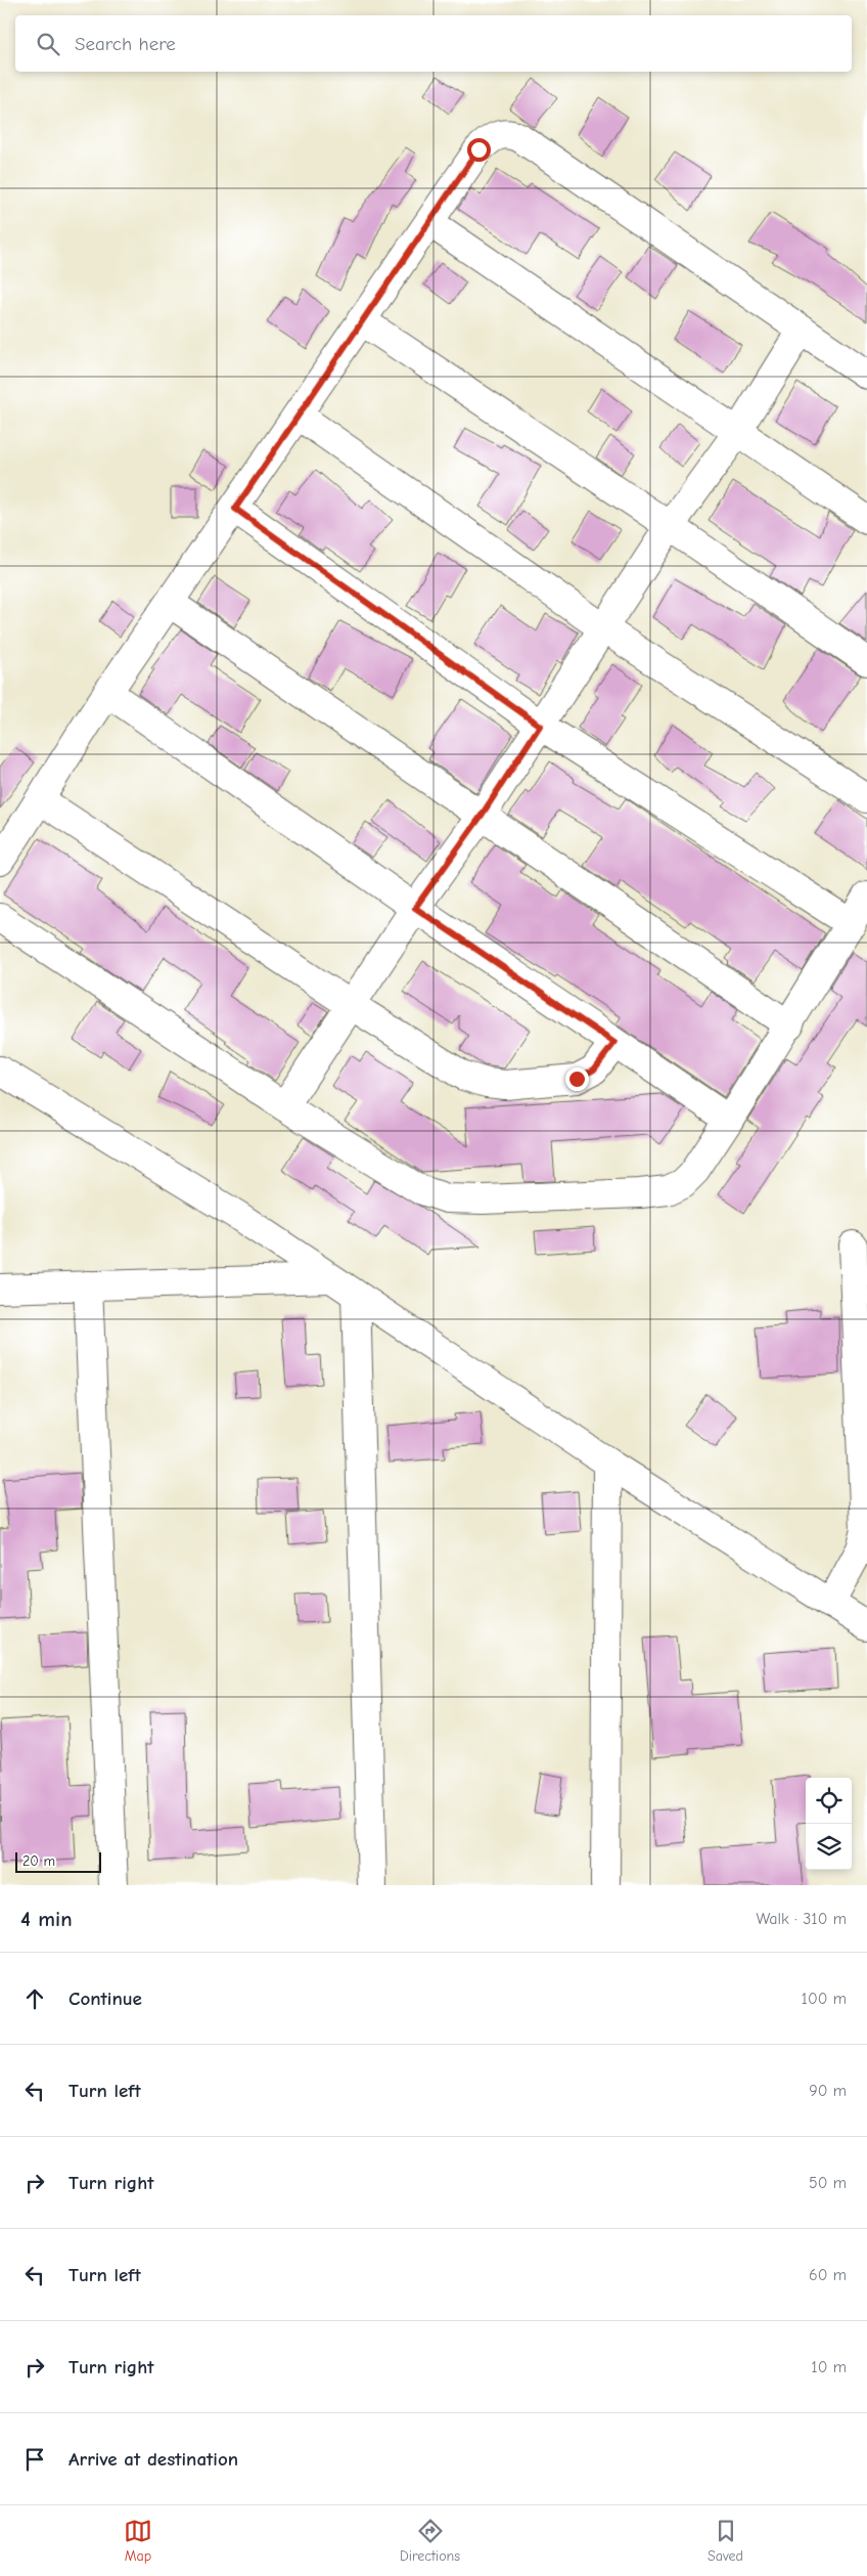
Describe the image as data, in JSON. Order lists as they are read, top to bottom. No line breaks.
{"scale_bar":"20 m","page":{"search":"Search here","scale":"20 m","heading":["4 min","Walk · 310 m"],"list":[["Continue","100 m"],["Turn left","90 m"],["Turn right","50 m"],["Turn left","60 m"],["Turn right","10 m"],"Arrive at destination"],"nav":["Map","Directions","Saved"]}}
